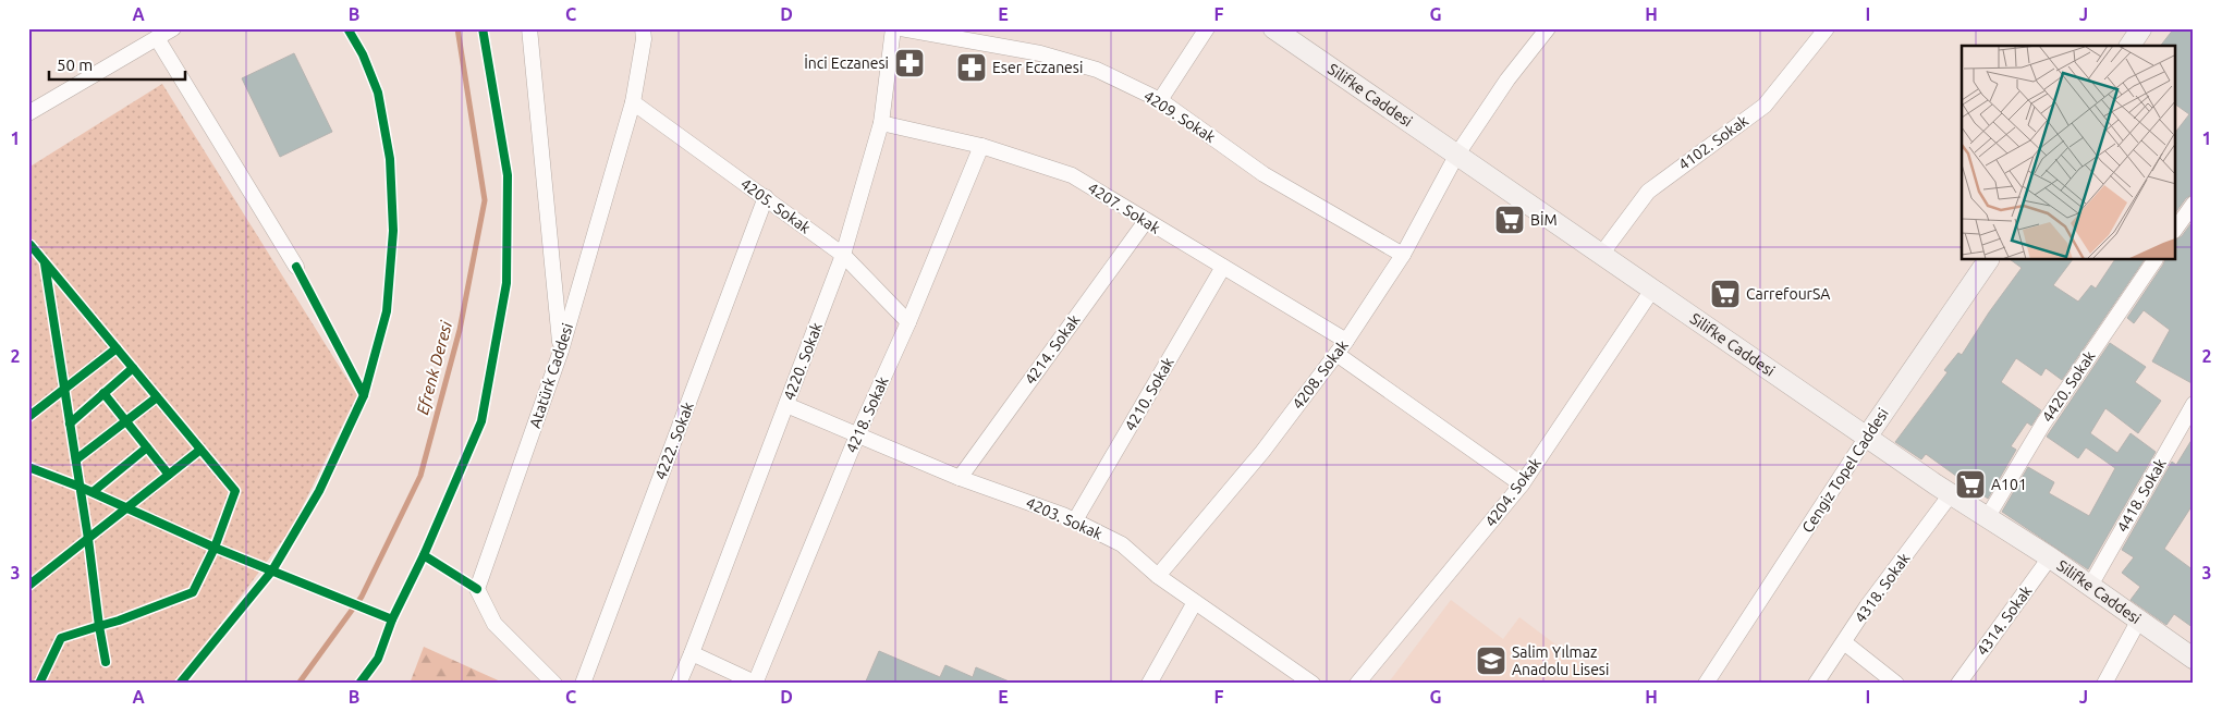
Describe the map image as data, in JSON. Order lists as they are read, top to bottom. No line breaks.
{"streets":{"street":["Silifke Caddesi","4209. Sokak","4102. Sokak","4205. Sokak","4207. Sokak","4214. Sokak","4220. Sokak","4208. Sokak","Atatürk Caddesi","4420. Sokak","4210. Sokak","4218. Sokak","4222. Sokak","Cengiz Topel Caddesi","4204. Sokak","4418. Sokak","4203. Sokak","4318. Sokak","4314. Sokak"]},"crossings":[["Silifke Caddesi","4102. Sokak"],["Silifke Caddesi","4208. Sokak"],["Silifke Caddesi","4420. Sokak"],["Silifke Caddesi","Cengiz Topel Caddesi"],["Silifke Caddesi","4204. Sokak"],["Silifke Caddesi","4418. Sokak"],["Silifke Caddesi","4318. Sokak"],["Silifke Caddesi","4314. Sokak"],["4209. Sokak","4208. Sokak"],["4205. Sokak","4220. Sokak"],["4205. Sokak","Atatürk Caddesi"],["4205. Sokak","4218. Sokak"],["4205. Sokak","4222. Sokak"],["4207. Sokak","4214. Sokak"],["4207. Sokak","4220. Sokak"],["4207. Sokak","4208. Sokak"],["4207. Sokak","4210. Sokak"],["4207. Sokak","4218. Sokak"],["4214. Sokak","4203. Sokak"],["4220. Sokak","4203. Sokak"],["4208. Sokak","4203. Sokak"],["4210. Sokak","4203. Sokak"],["4218. Sokak","4203. Sokak"]],"water":["Efrenk Deresi"],"places":{"pharmacy":["İnci Eczanesi","Eser Eczanesi"],"supermarket":["BİM","CarrefourSA","A101"],"school or university":["Salim Yılmaz Anadolu Lisesi"]},"scale_bar":"50 m","grid":{"columns":["A","B","C","D","E","F","G","H","I","J"],"rows":["1","2","3"]}}
